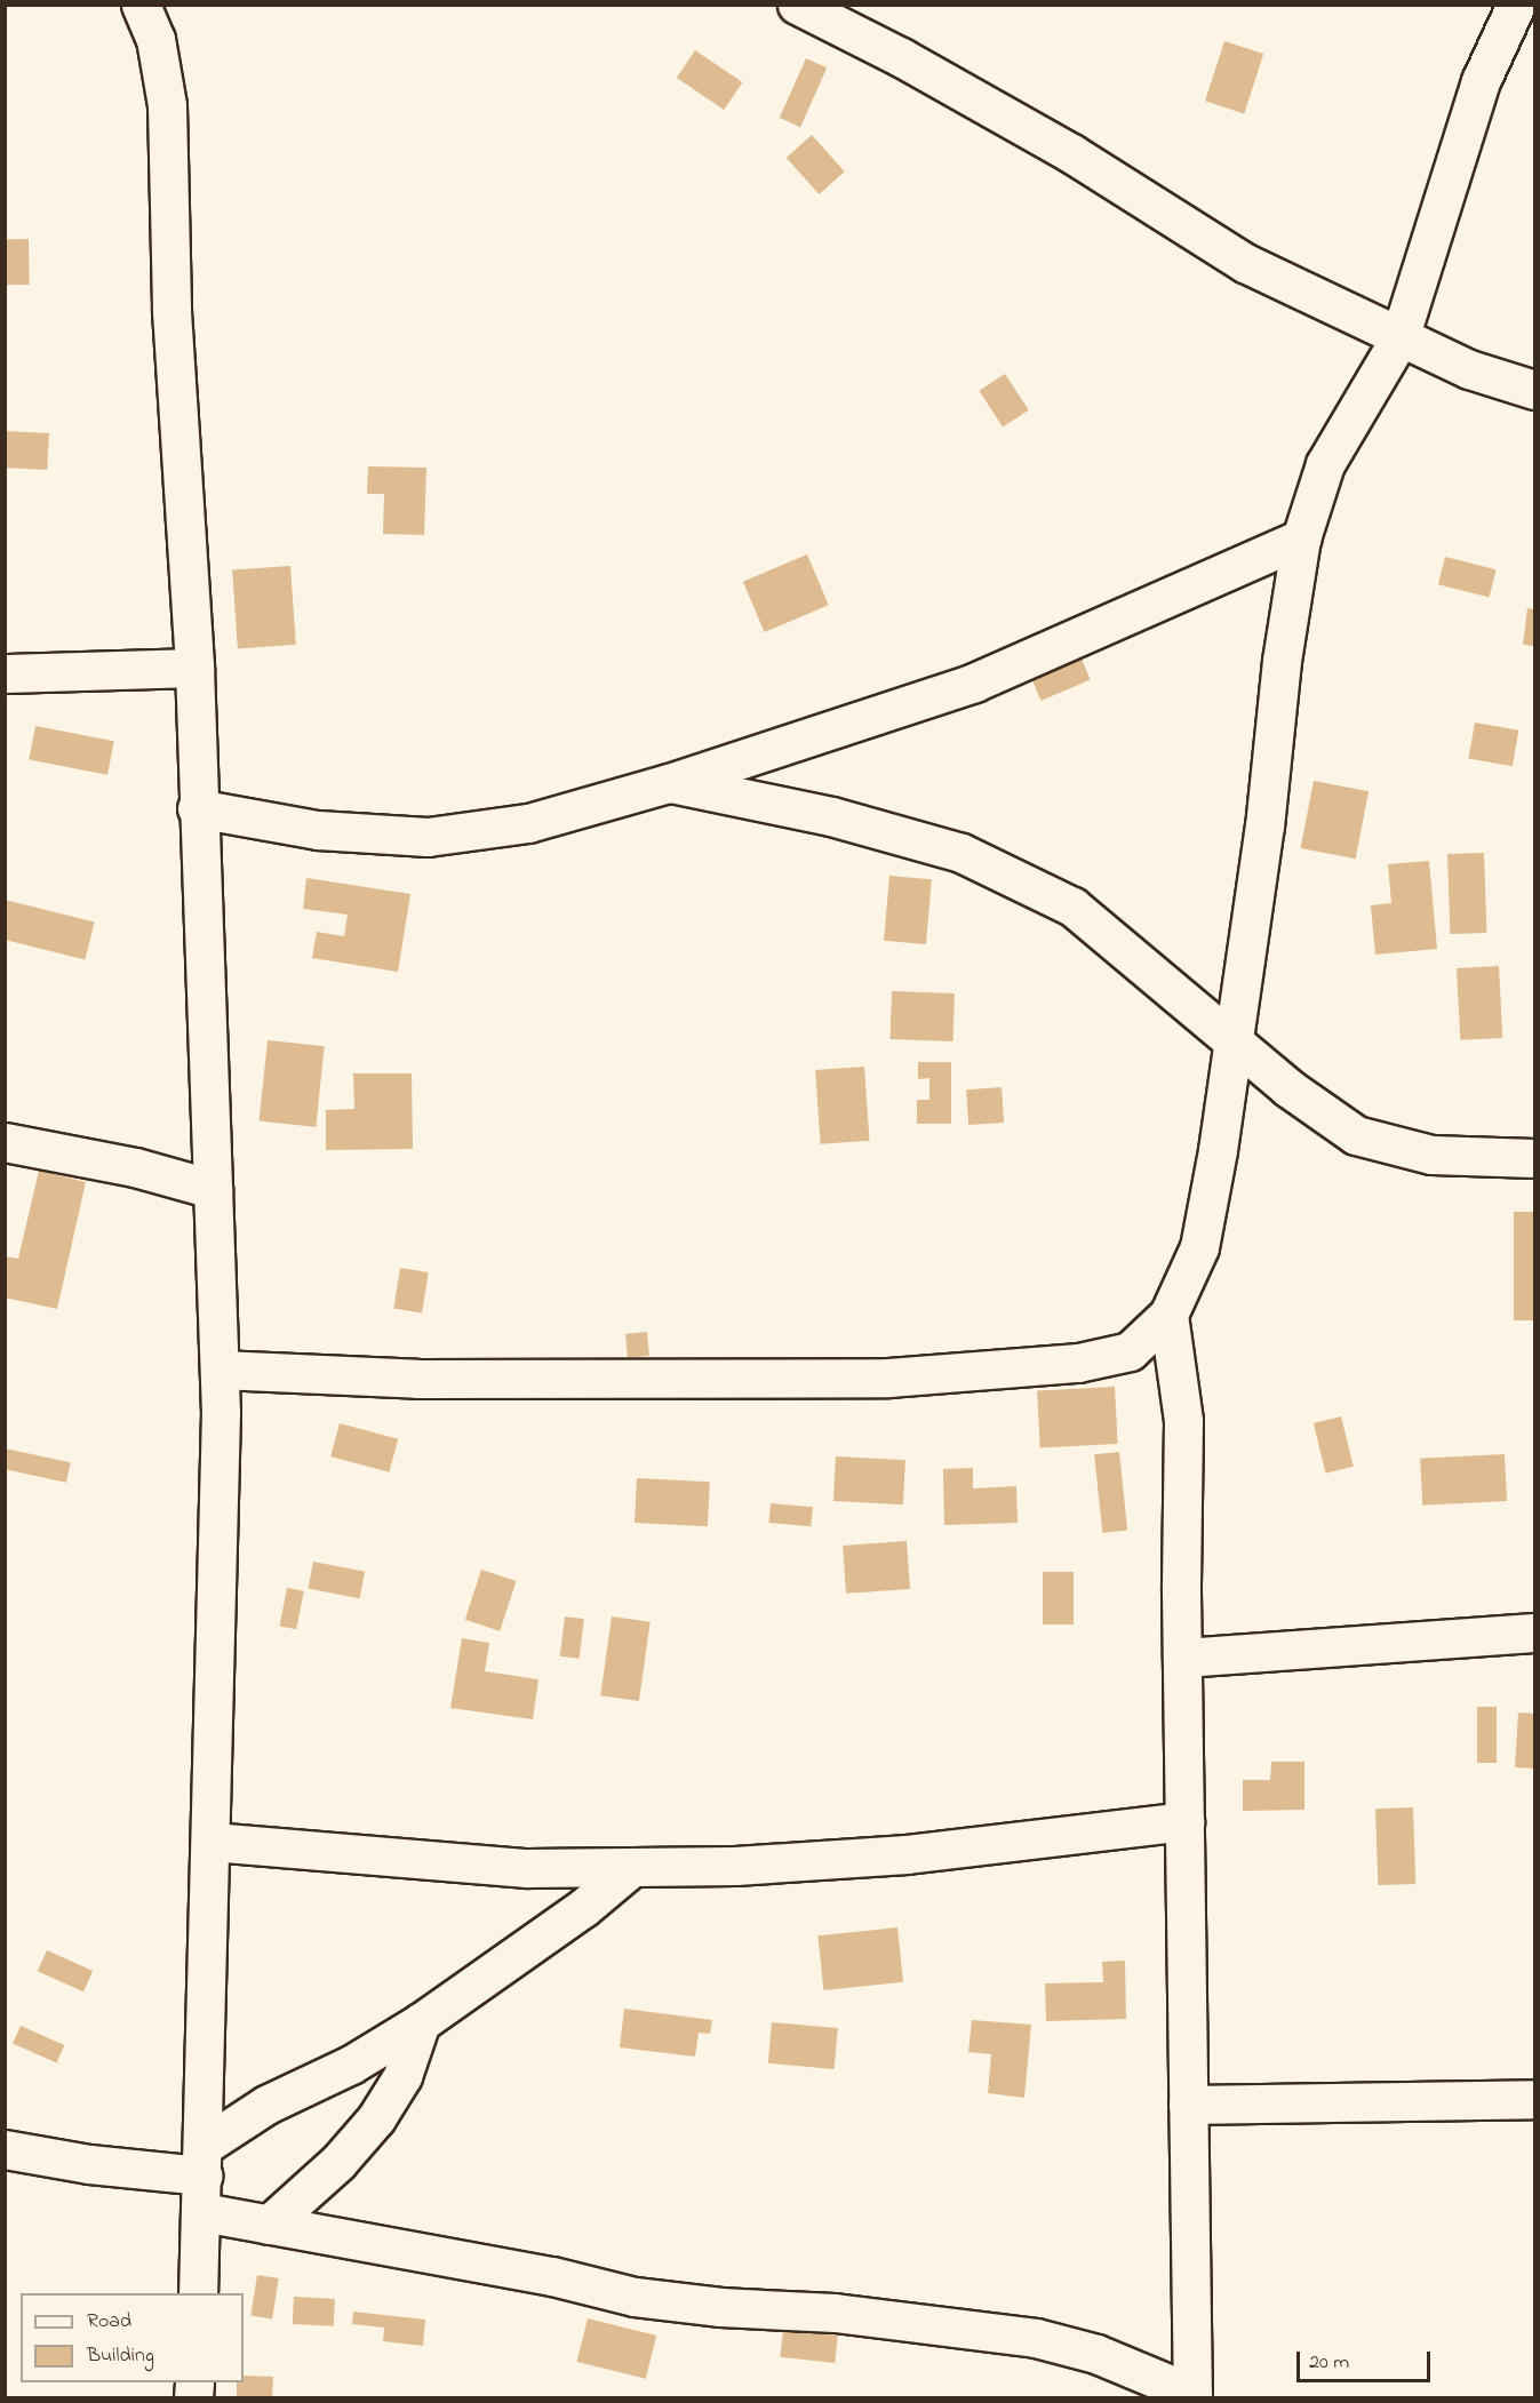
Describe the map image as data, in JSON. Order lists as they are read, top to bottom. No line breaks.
{"legend":["Road","Building"],"scale_bar":"20 m"}
